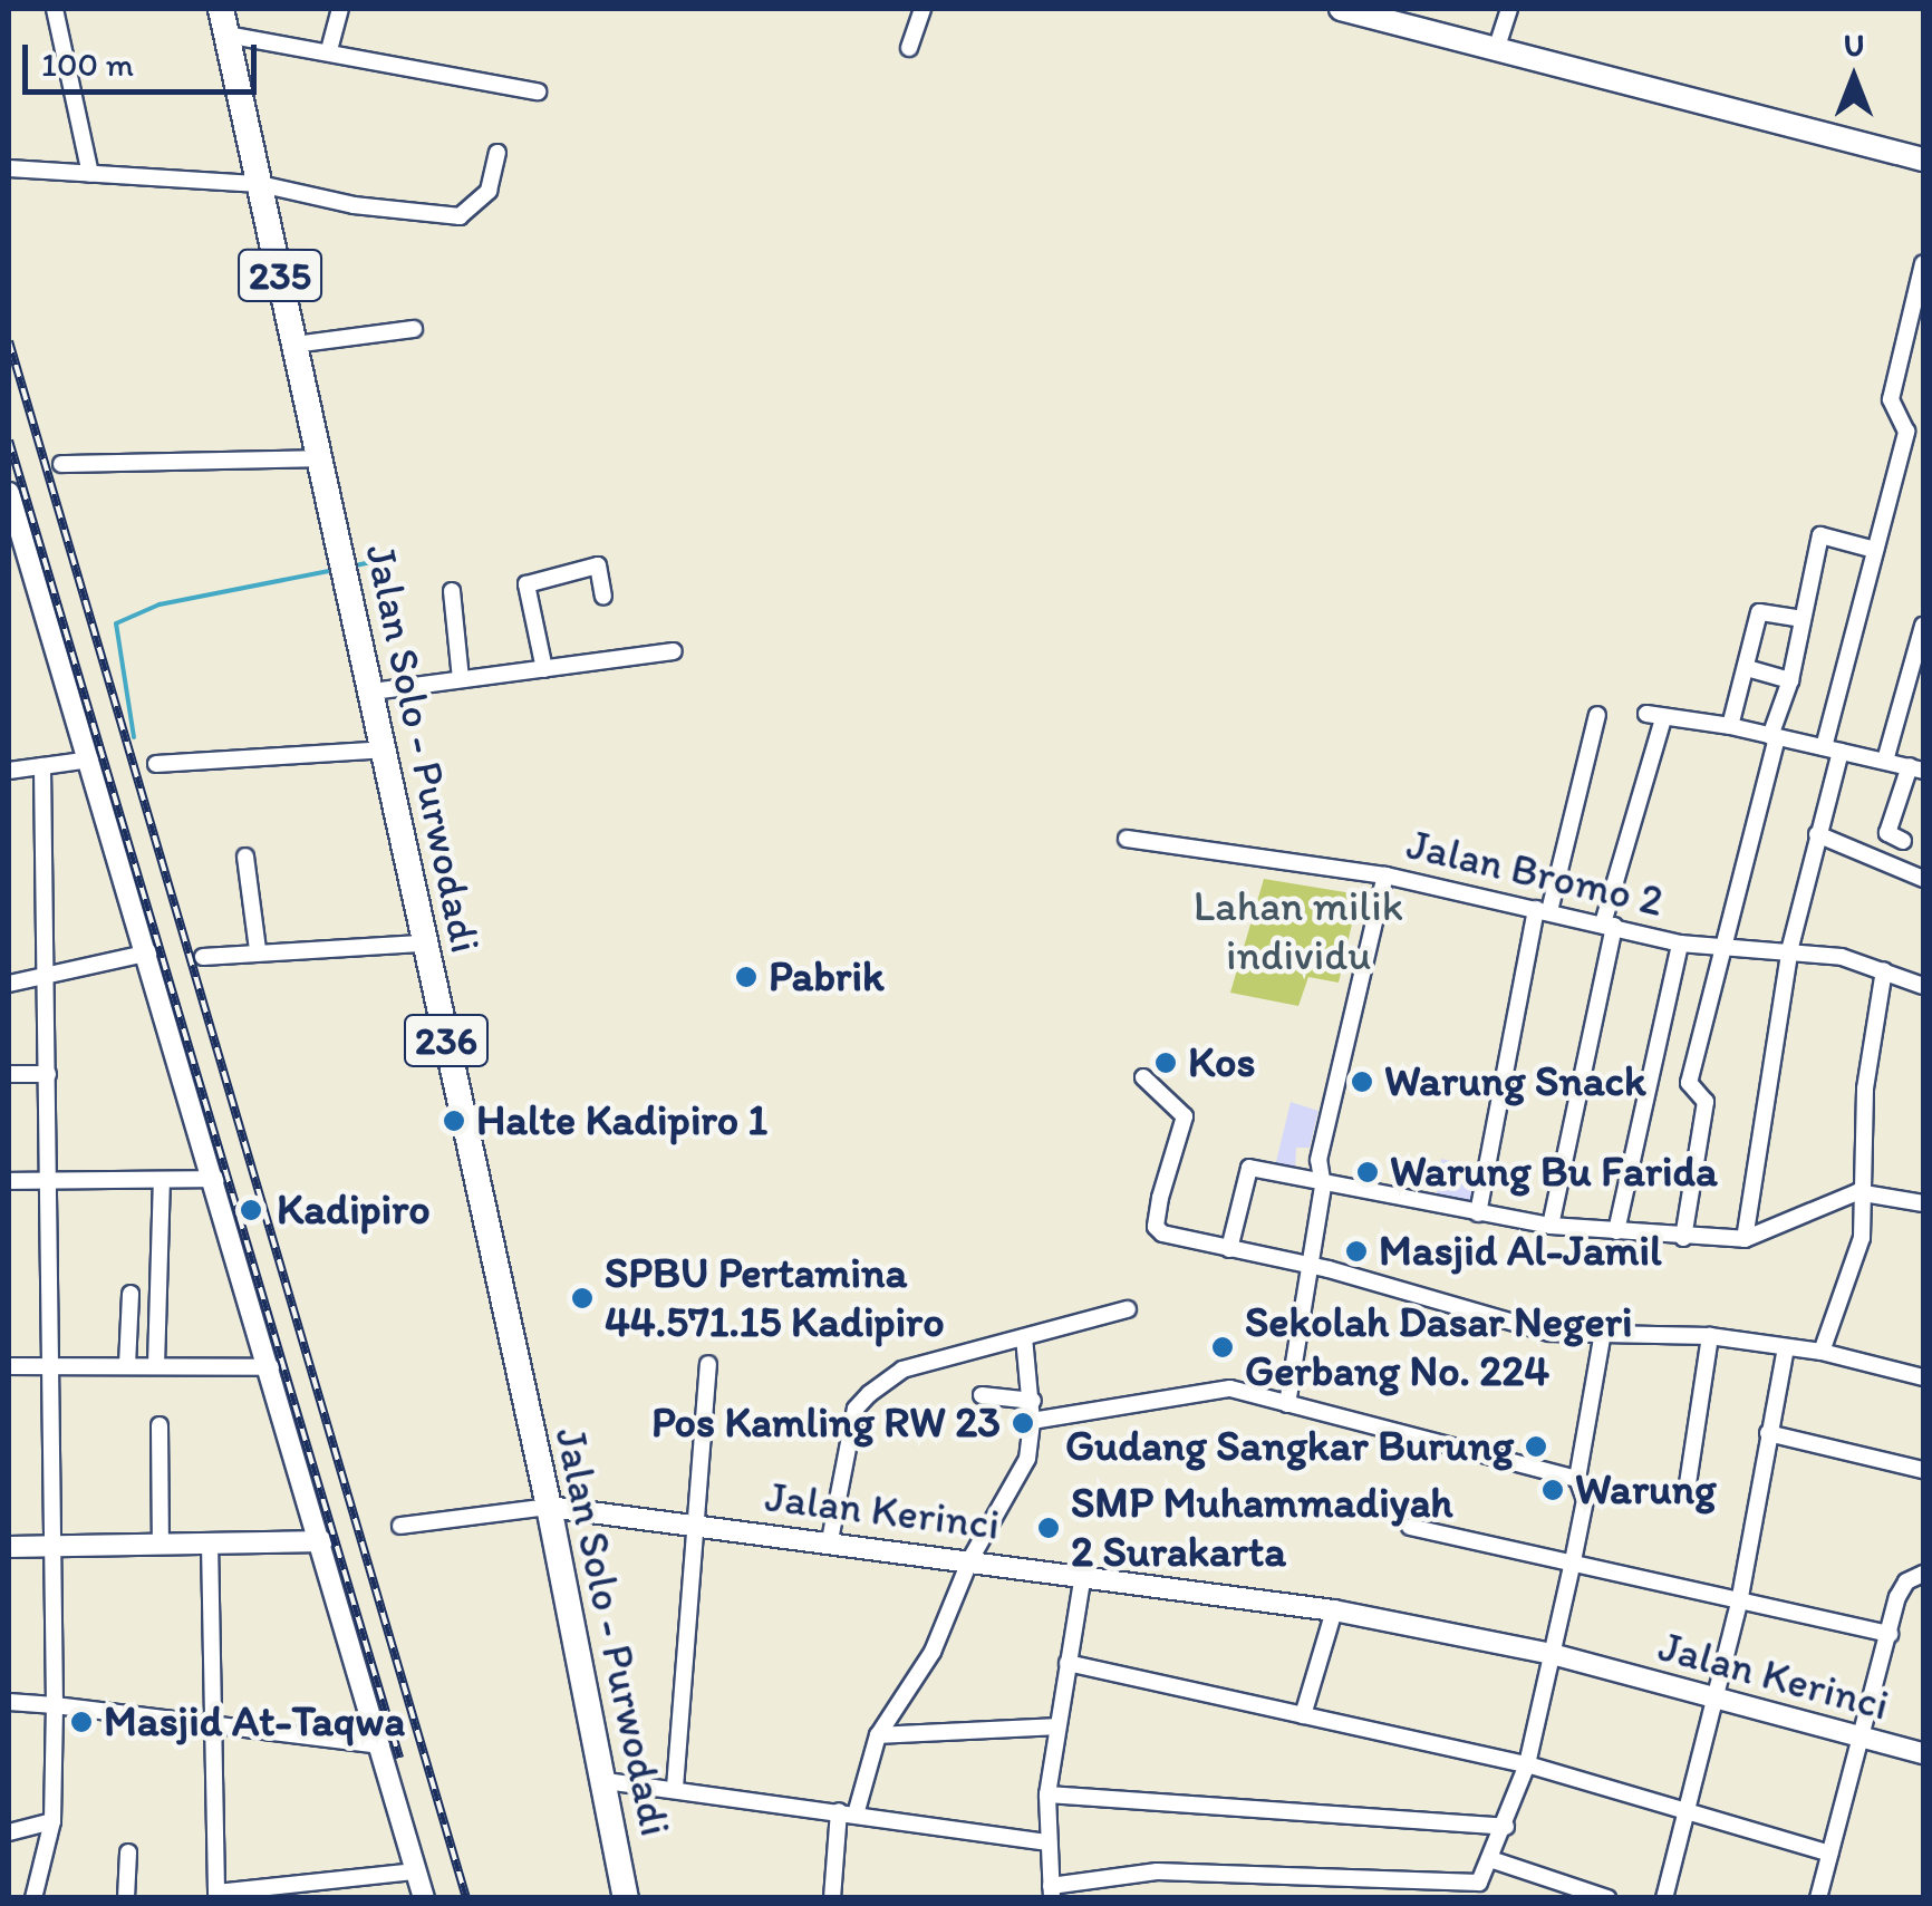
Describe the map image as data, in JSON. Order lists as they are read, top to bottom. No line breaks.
{"streets":{"main road":["235","Jalan Solo - Purwodadi","236"],"street":["Jalan Bromo 2","Jalan Kerinci"]},"crossings":[["Jalan Solo - Purwodadi","Jalan Kerinci"]],"parks":["Lahan milik individu"],"places":["Pabrik","Kos","Warung Snack","Halte Kadipiro 1","Warung Bu Farida","Kadipiro","Masjid Al-Jamil","SPBU Pertamina 44.571.15 Kadipiro","Sekolah Dasar Negeri Gerbang No. 224","Pos Kamling RW 23","Gudang Sangkar Burung","Warung","SMP Muhammadiyah 2 Surakarta","Masjid At-Taqwa"],"scale_bar":"100 m","north":"top"}
